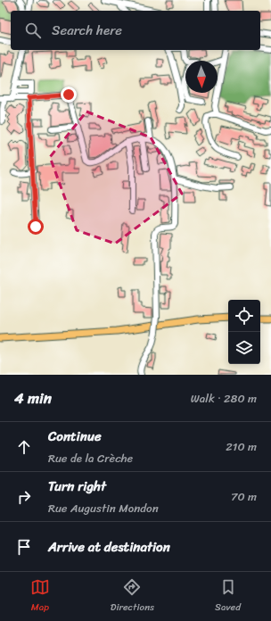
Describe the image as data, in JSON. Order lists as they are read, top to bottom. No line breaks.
{"north":"bottom","page":{"search":"Search here","heading":["4 min","Walk · 280 m"],"list":[["Continue","Rue de la Crèche","210 m"],["Turn right","Rue Augustin Mondon","70 m"],"Arrive at destination"],"nav":["Map","Directions","Saved"]}}
